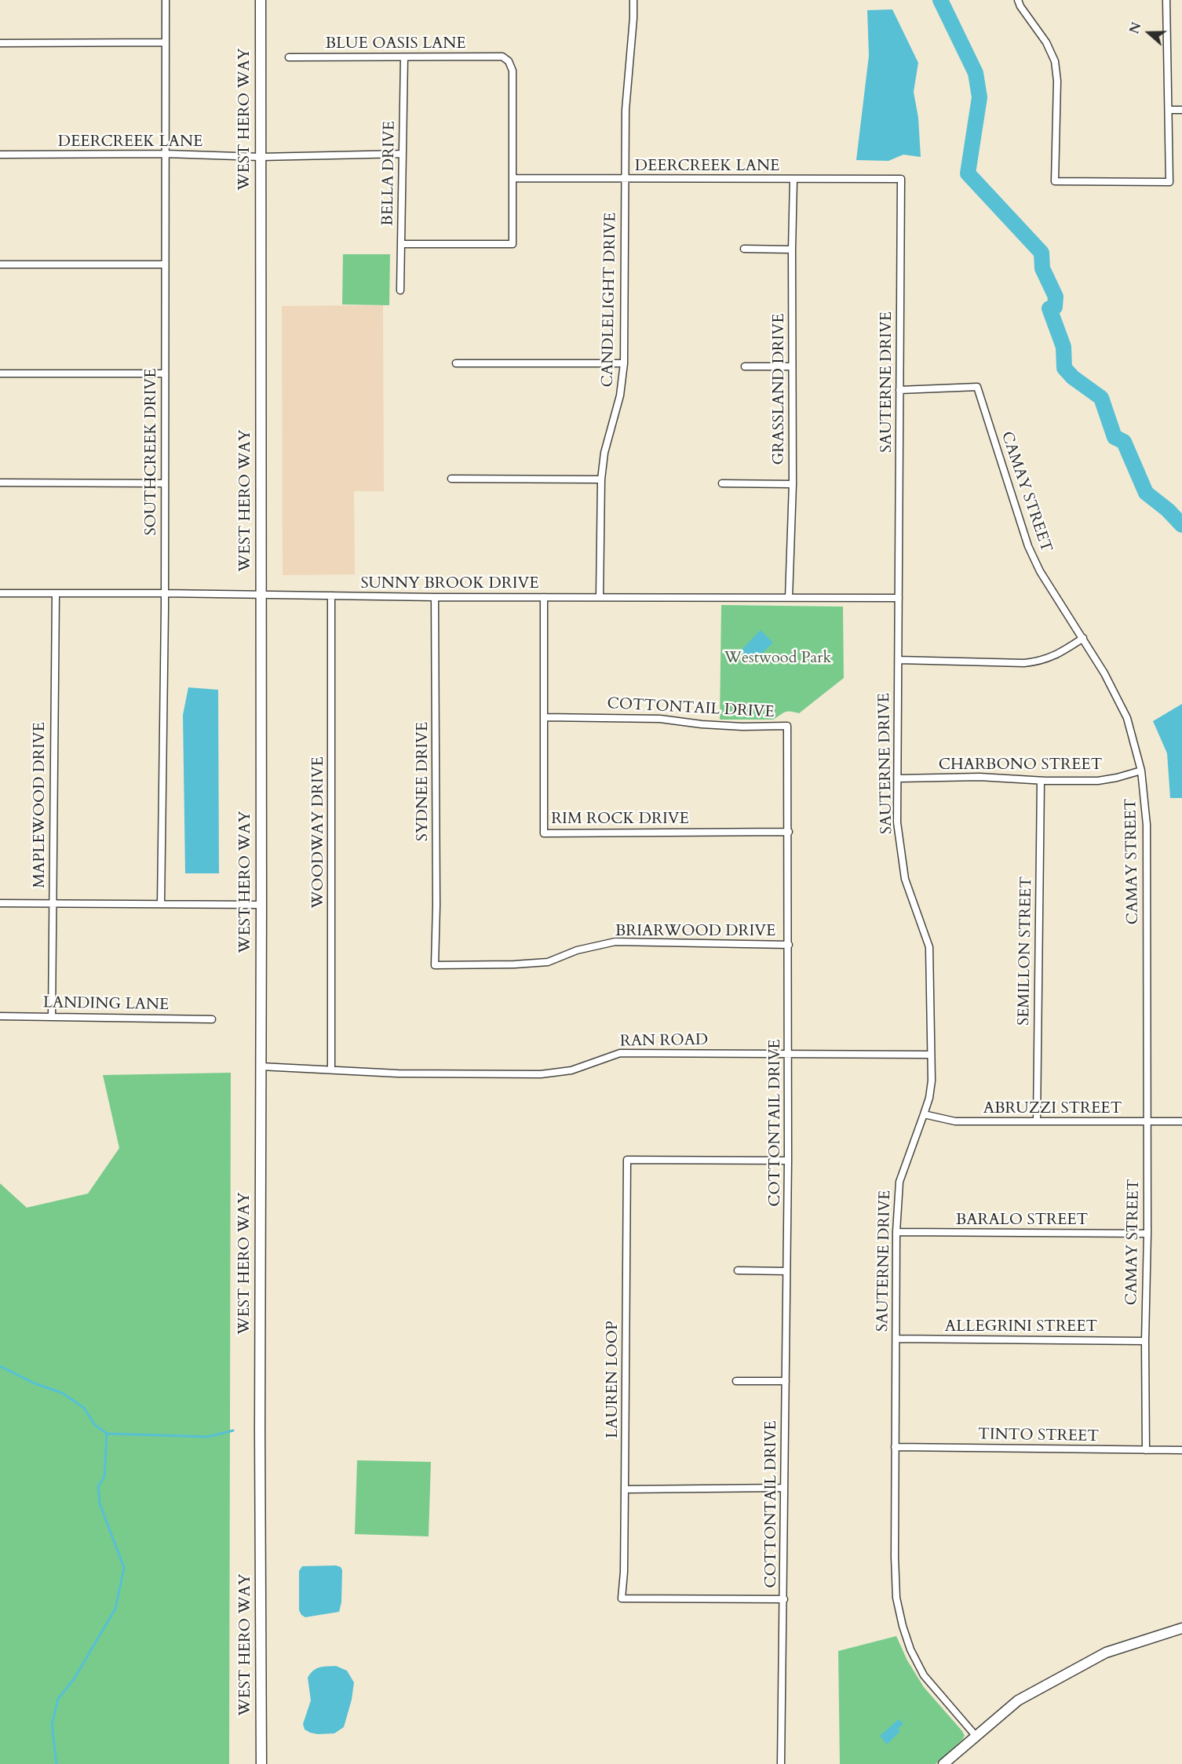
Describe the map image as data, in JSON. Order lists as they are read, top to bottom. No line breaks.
{"streets":{"main road":["WEST HERO WAY"],"street":["BLUE OASIS LANE","DEERCREEK LANE","BELLA DRIVE","CANDLELIGHT DRIVE","SAUTERNE DRIVE","GRASSLAND DRIVE","SOUTHCREEK DRIVE","CAMAY STREET","SUNNY BROOK DRIVE","COTTONTAIL DRIVE","CHARBONO STREET","SYDNEE DRIVE","MAPLEWOOD DRIVE","RIM ROCK DRIVE","WOODWAY DRIVE","BRIARWOOD DRIVE","SEMILLON STREET","LANDING LANE","RAN ROAD","ABRUZZI STREET","BARALO STREET","ALLEGRINI STREET","LAUREN LOOP","TINTO STREET"]},"crossings":[["BLUE OASIS LANE","DEERCREEK LANE"],["BLUE OASIS LANE","BELLA DRIVE"],["WEST HERO WAY","DEERCREEK LANE"],["WEST HERO WAY","SUNNY BROOK DRIVE"],["WEST HERO WAY","RAN ROAD"],["DEERCREEK LANE","BELLA DRIVE"],["DEERCREEK LANE","CANDLELIGHT DRIVE"],["DEERCREEK LANE","SAUTERNE DRIVE"],["DEERCREEK LANE","GRASSLAND DRIVE"],["DEERCREEK LANE","SOUTHCREEK DRIVE"],["CANDLELIGHT DRIVE","SUNNY BROOK DRIVE"],["SAUTERNE DRIVE","CAMAY STREET"],["SAUTERNE DRIVE","SUNNY BROOK DRIVE"],["SAUTERNE DRIVE","CHARBONO STREET"],["SAUTERNE DRIVE","RAN ROAD"],["SAUTERNE DRIVE","ABRUZZI STREET"],["SAUTERNE DRIVE","BARALO STREET"],["SAUTERNE DRIVE","ALLEGRINI STREET"],["SAUTERNE DRIVE","TINTO STREET"],["GRASSLAND DRIVE","SUNNY BROOK DRIVE"],["SOUTHCREEK DRIVE","SUNNY BROOK DRIVE"],["CAMAY STREET","CHARBONO STREET"],["CAMAY STREET","ABRUZZI STREET"],["CAMAY STREET","BARALO STREET"],["CAMAY STREET","ALLEGRINI STREET"],["CAMAY STREET","TINTO STREET"],["SUNNY BROOK DRIVE","SYDNEE DRIVE"],["SUNNY BROOK DRIVE","MAPLEWOOD DRIVE"],["SUNNY BROOK DRIVE","RIM ROCK DRIVE"],["SUNNY BROOK DRIVE","WOODWAY DRIVE"],["COTTONTAIL DRIVE","RIM ROCK DRIVE"],["COTTONTAIL DRIVE","BRIARWOOD DRIVE"],["COTTONTAIL DRIVE","RAN ROAD"],["COTTONTAIL DRIVE","LAUREN LOOP"],["CHARBONO STREET","SEMILLON STREET"],["SYDNEE DRIVE","BRIARWOOD DRIVE"],["MAPLEWOOD DRIVE","LANDING LANE"],["WOODWAY DRIVE","RAN ROAD"],["SEMILLON STREET","ABRUZZI STREET"]],"parks":["Westwood Park"],"north":"left"}
